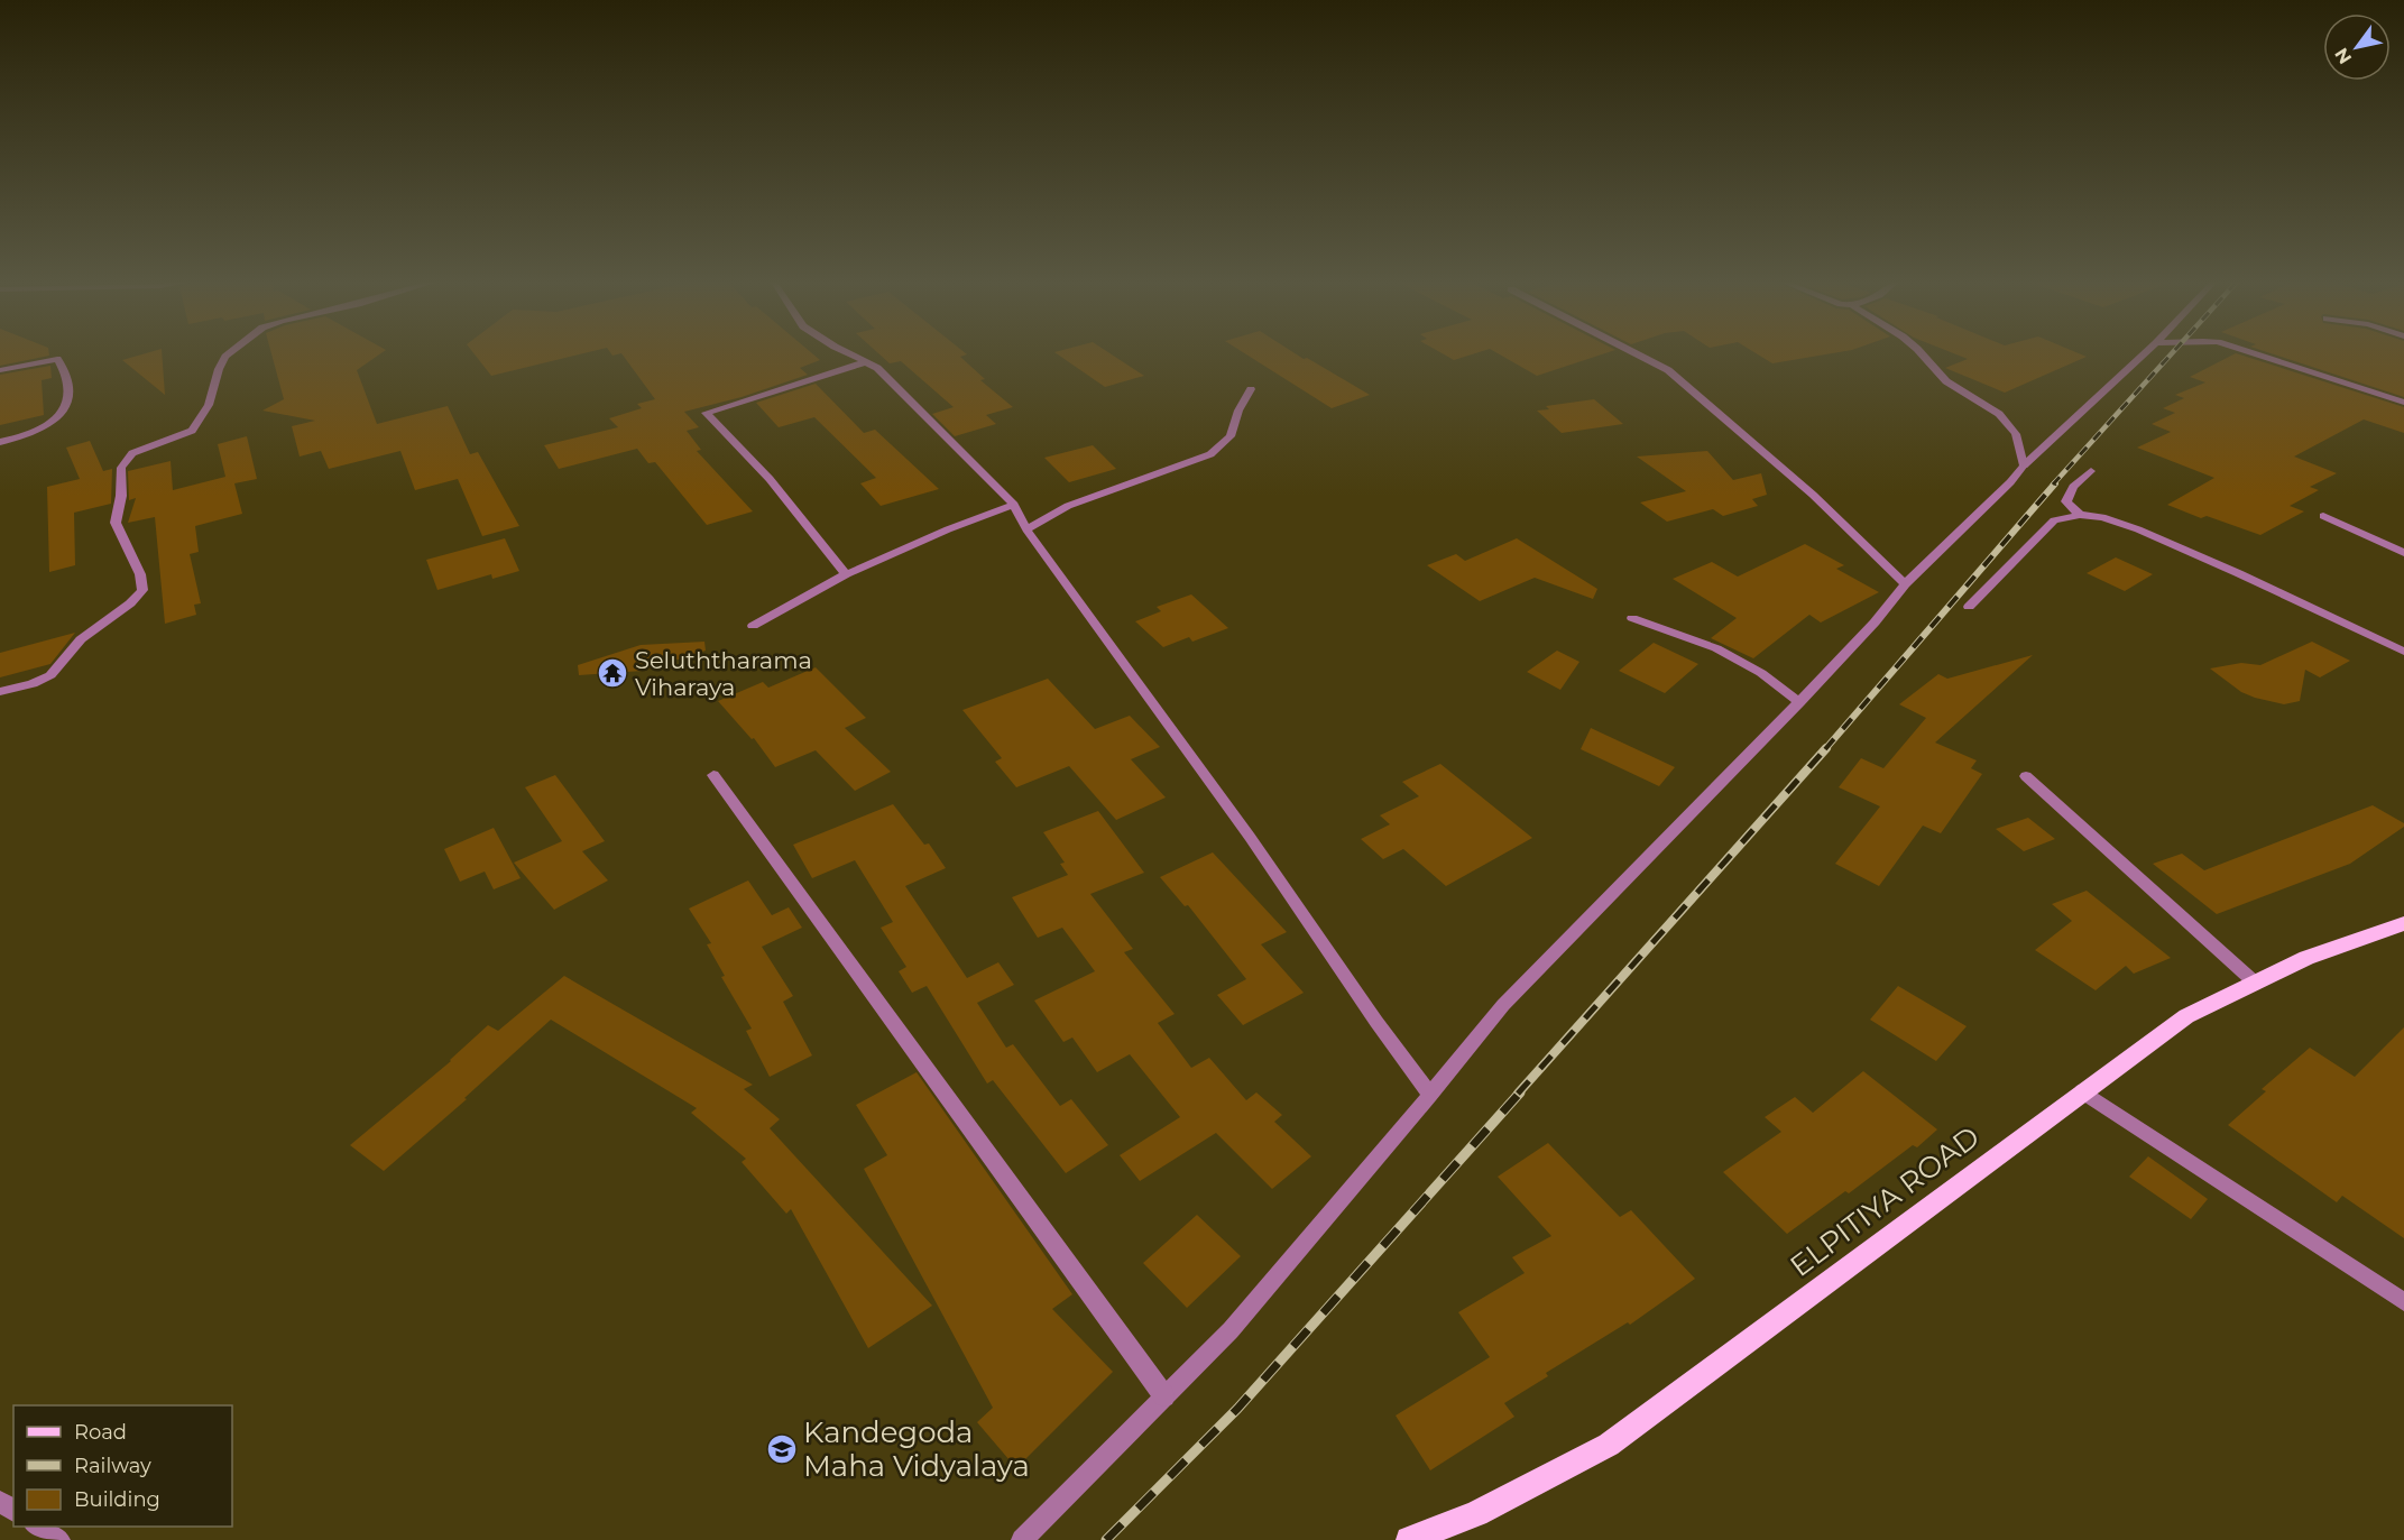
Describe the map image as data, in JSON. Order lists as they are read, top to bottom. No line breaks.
{"streets":{"main road":["ELPITIYA ROAD"]},"places":{"temple":["Seluththarama Viharaya"],"school or university":["Kandegoda Maha Vidyalaya"]},"legend":["Road","Railway","Building"],"north":"bottom left"}
